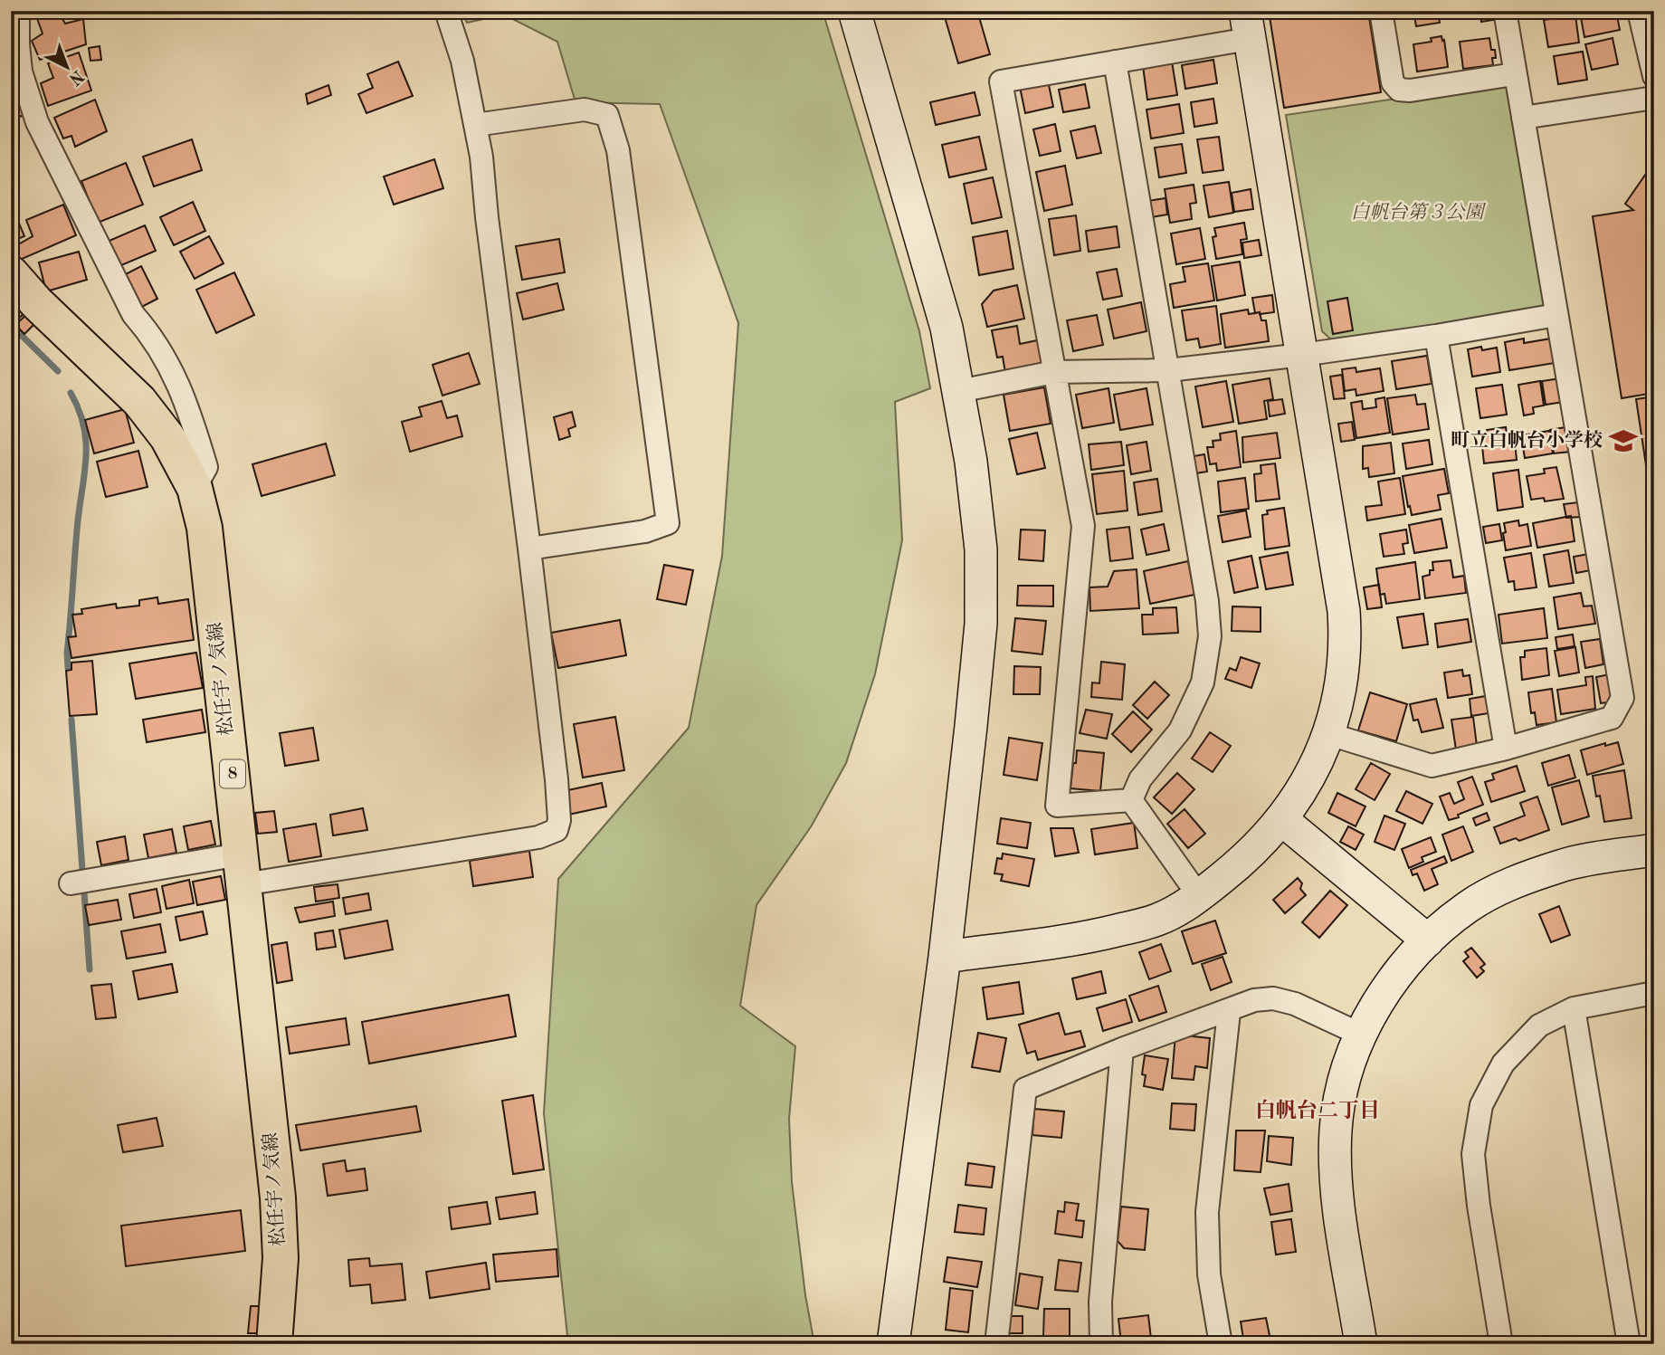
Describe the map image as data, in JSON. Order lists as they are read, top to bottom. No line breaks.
{"streets":{"main road":["松任宇ノ気線","8"]},"districts":["白帆台二丁目"],"parks":["白帆台第３公園"],"places":{"school or university":["町立白帆台小学校"]},"north":"bottom right"}
